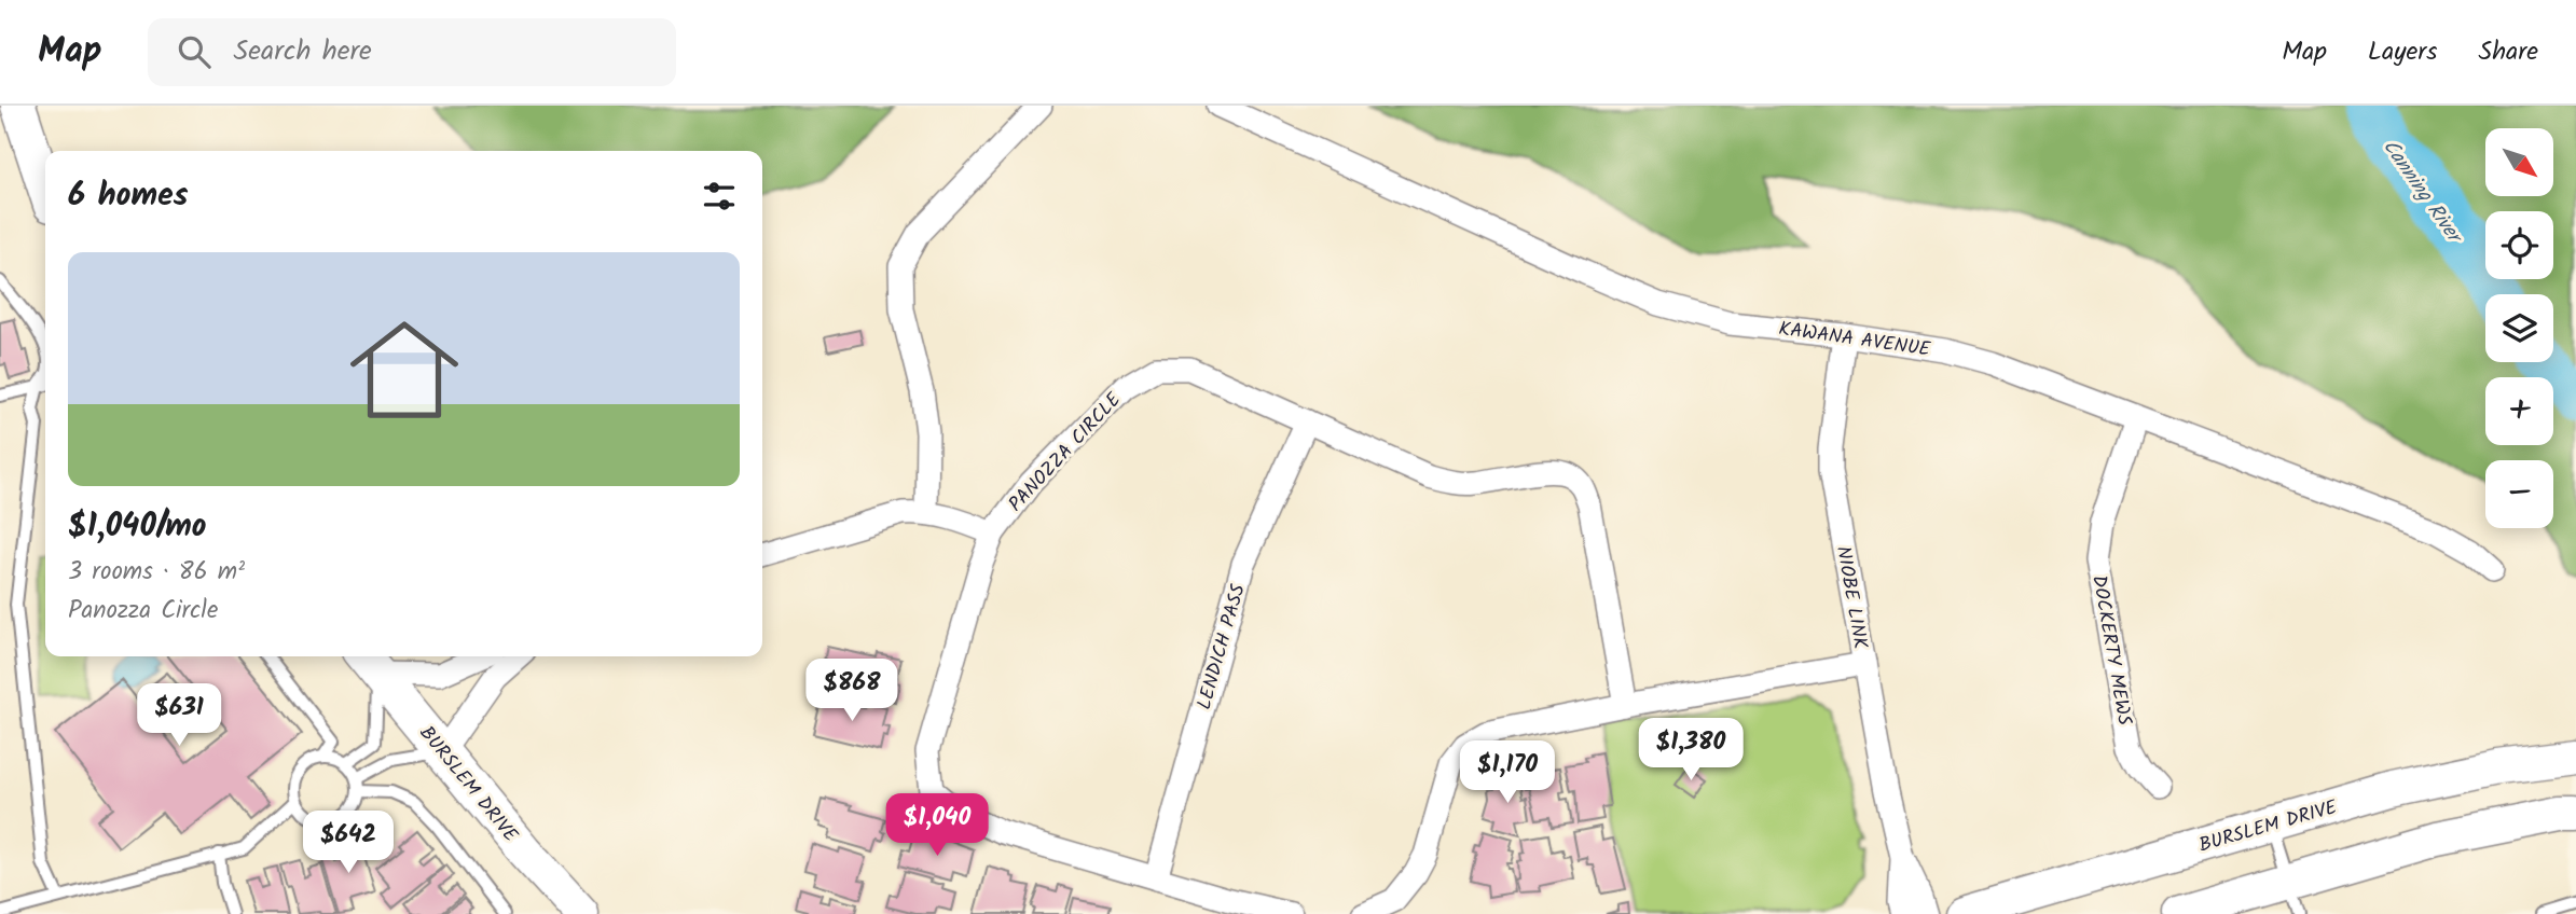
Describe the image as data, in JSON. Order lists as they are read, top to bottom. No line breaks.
{"streets":{"main road":["BURSLEM DRIVE"],"street":["KAWANA AVENUE","PANOZZA CIRCLE","NIOBE LINK","LENDICH PASS","DOCKERTY MEWS"]},"crossings":[["KAWANA AVENUE","NIOBE LINK"],["KAWANA AVENUE","DOCKERTY MEWS"],["PANOZZA CIRCLE","LENDICH PASS"]],"water":["Canning River"],"north":"bottom right","page":{"header":"Map","search":"Search here","nav":["Map","Layers","Share"],"map_buttons":["+","−"],"heading":"6 homes","list":[{"name":"$1,040/mo","note":"3 rooms · 86 m² · Panozza Circle"}],"price":["$868","$631","$1,380","$1,170","$1,040","$642"]}}
